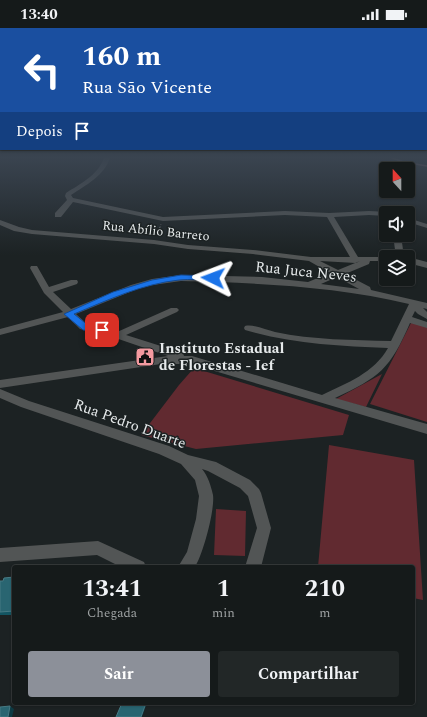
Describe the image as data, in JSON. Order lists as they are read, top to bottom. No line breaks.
{"streets":{"street":["Rua Abílio Barreto","Rua Juca Neves","Rua Pedro Duarte"]},"places":{"public building":["Instituto Estadual de Florestas - Ief"]},"north":"top","page":{"status":"13:40","turn":["160 m","Rua São Vicente"],"then":"Depois","eta":["13:41","Chegada","1","min","210","m"],"buttons":["Sair","Compartilhar"]}}
